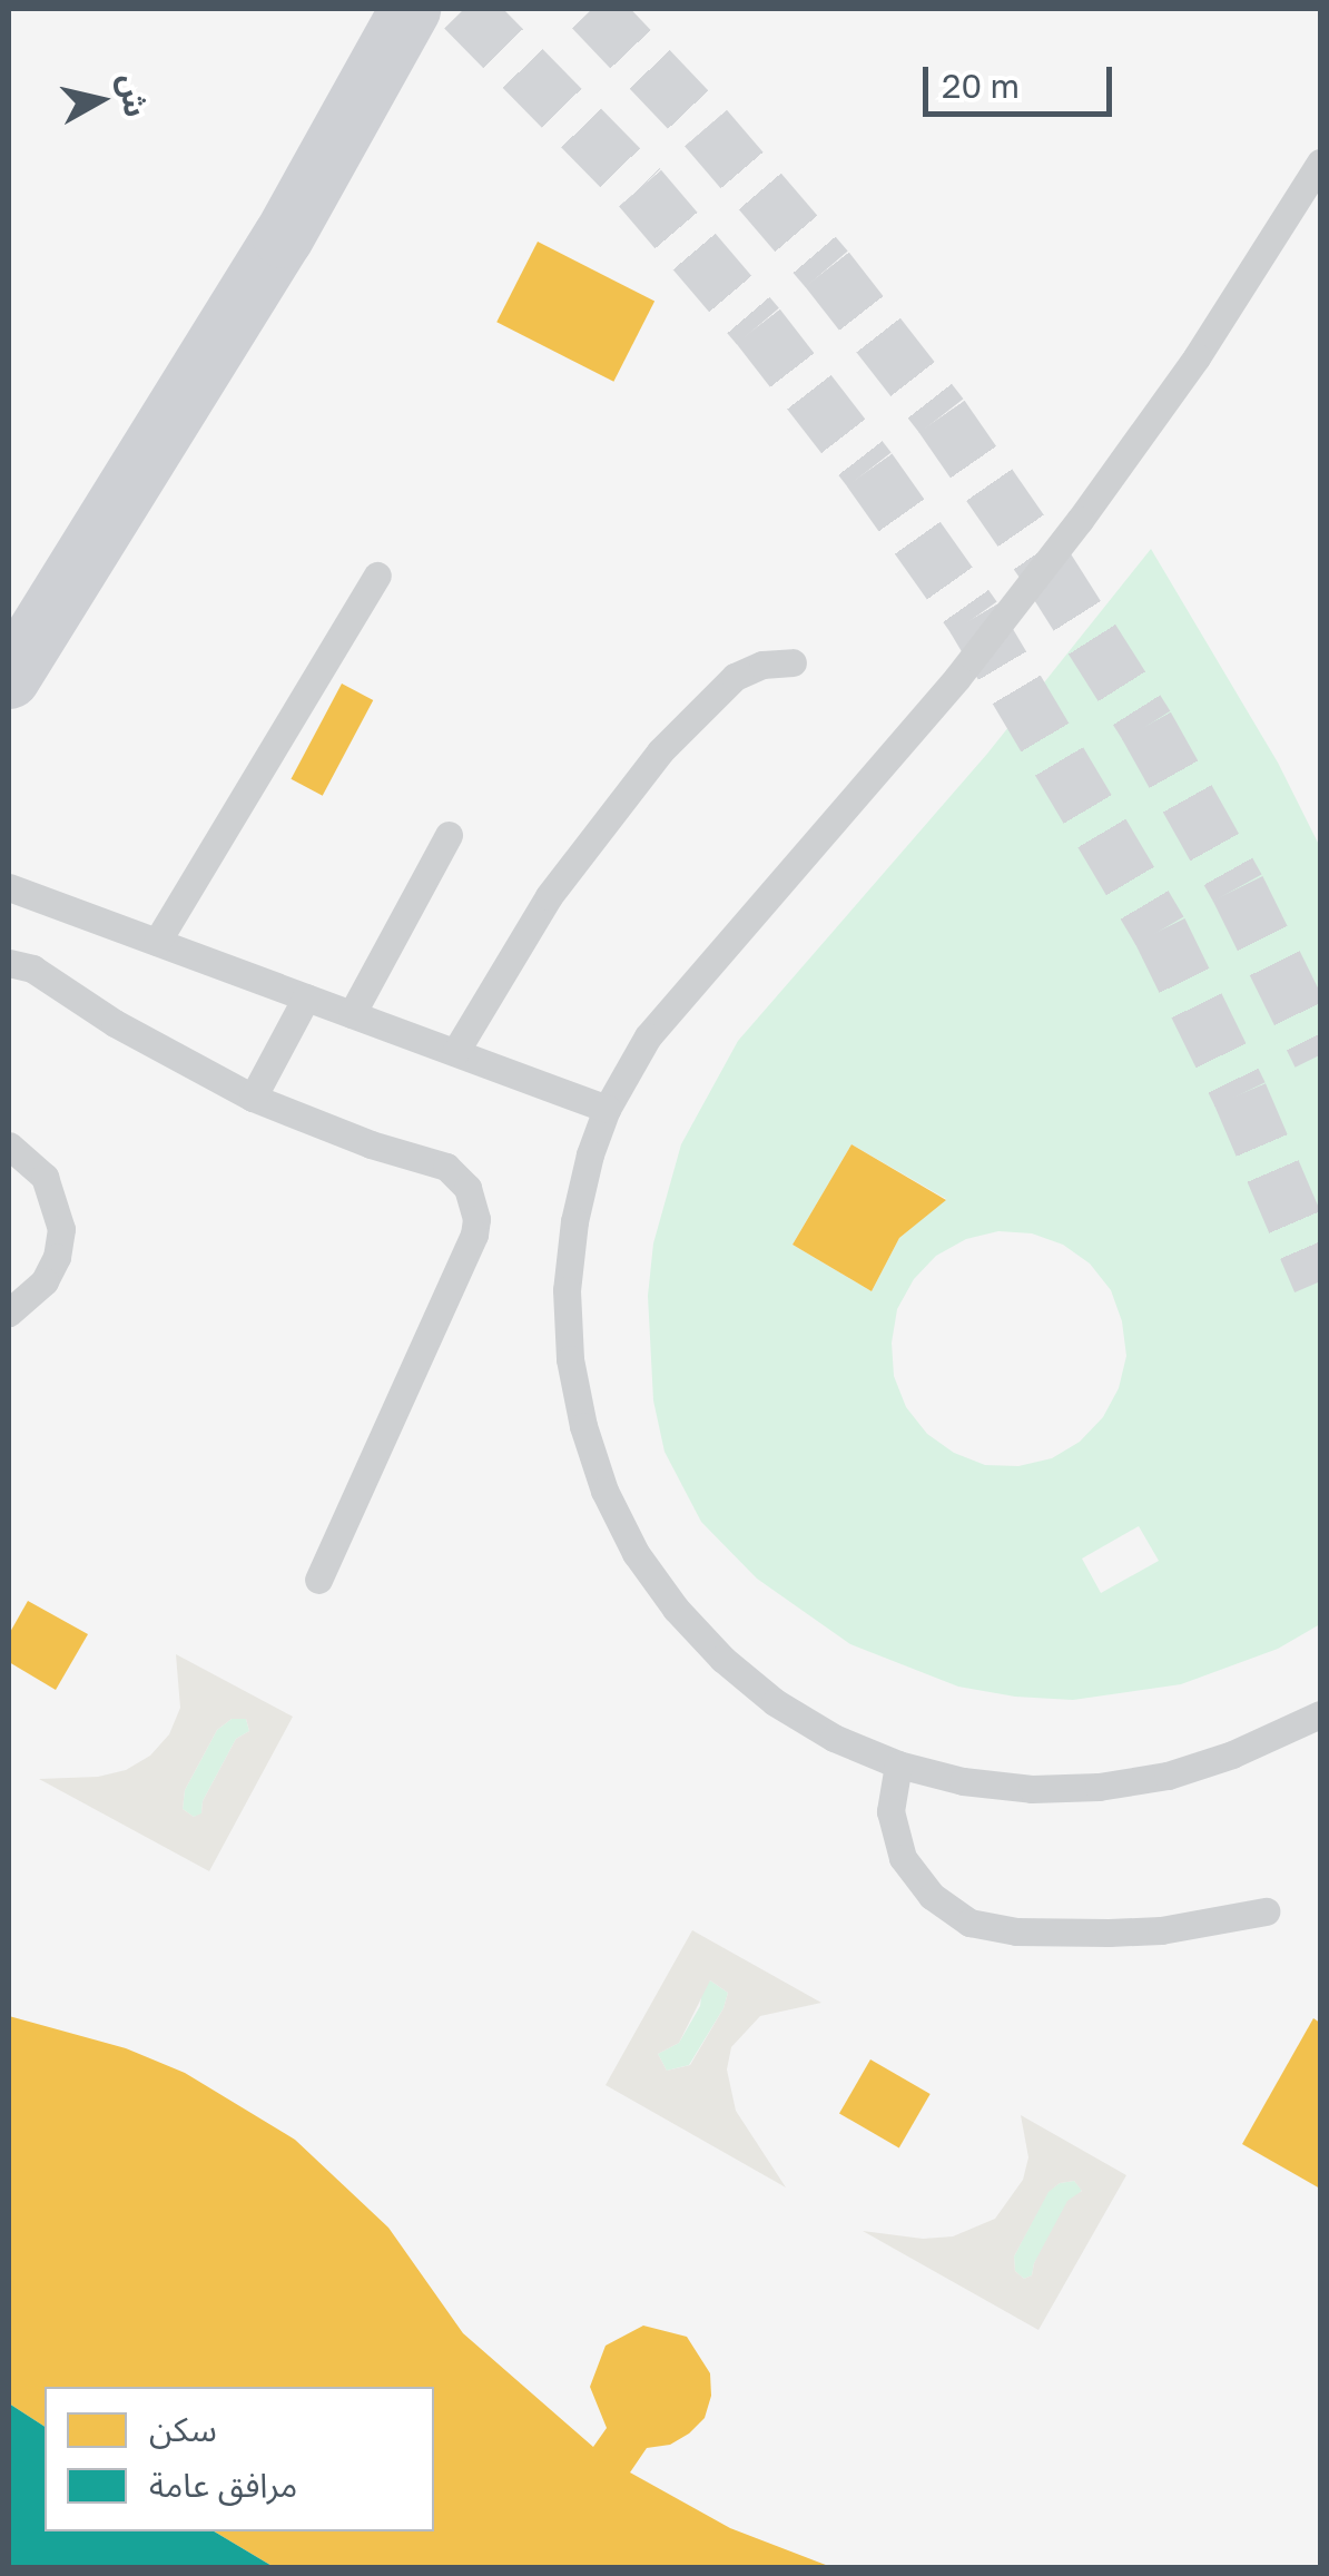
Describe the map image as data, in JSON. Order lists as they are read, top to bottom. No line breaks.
{"legend":["سكن","مرافق عامة"],"scale_bar":"20 m","north":"right"}
